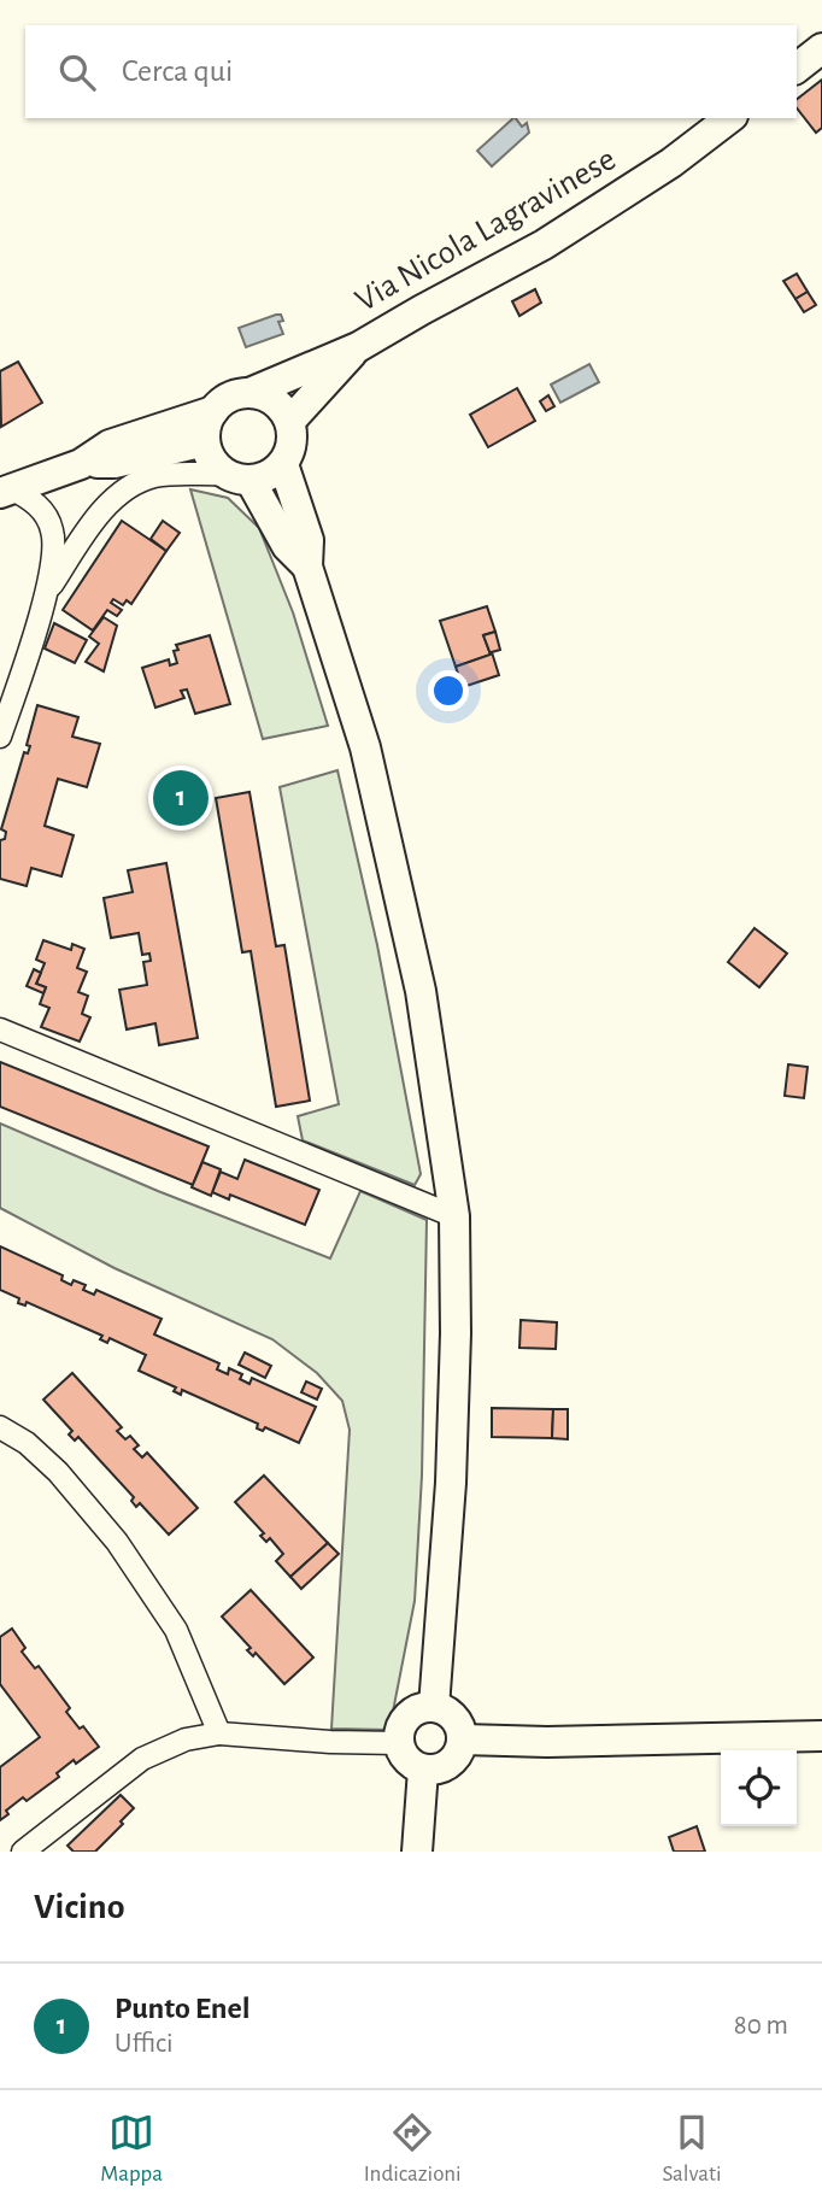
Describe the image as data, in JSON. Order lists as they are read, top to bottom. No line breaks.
{"streets":{"street":["Via Nicola Lagravinese"]},"page":{"search":"Cerca qui","pins":"1","heading":"Vicino","list":[{"mark":"1","name":"Punto Enel","note":"Uffici","value":"80 m"}],"nav":["Mappa","Indicazioni","Salvati"]}}
